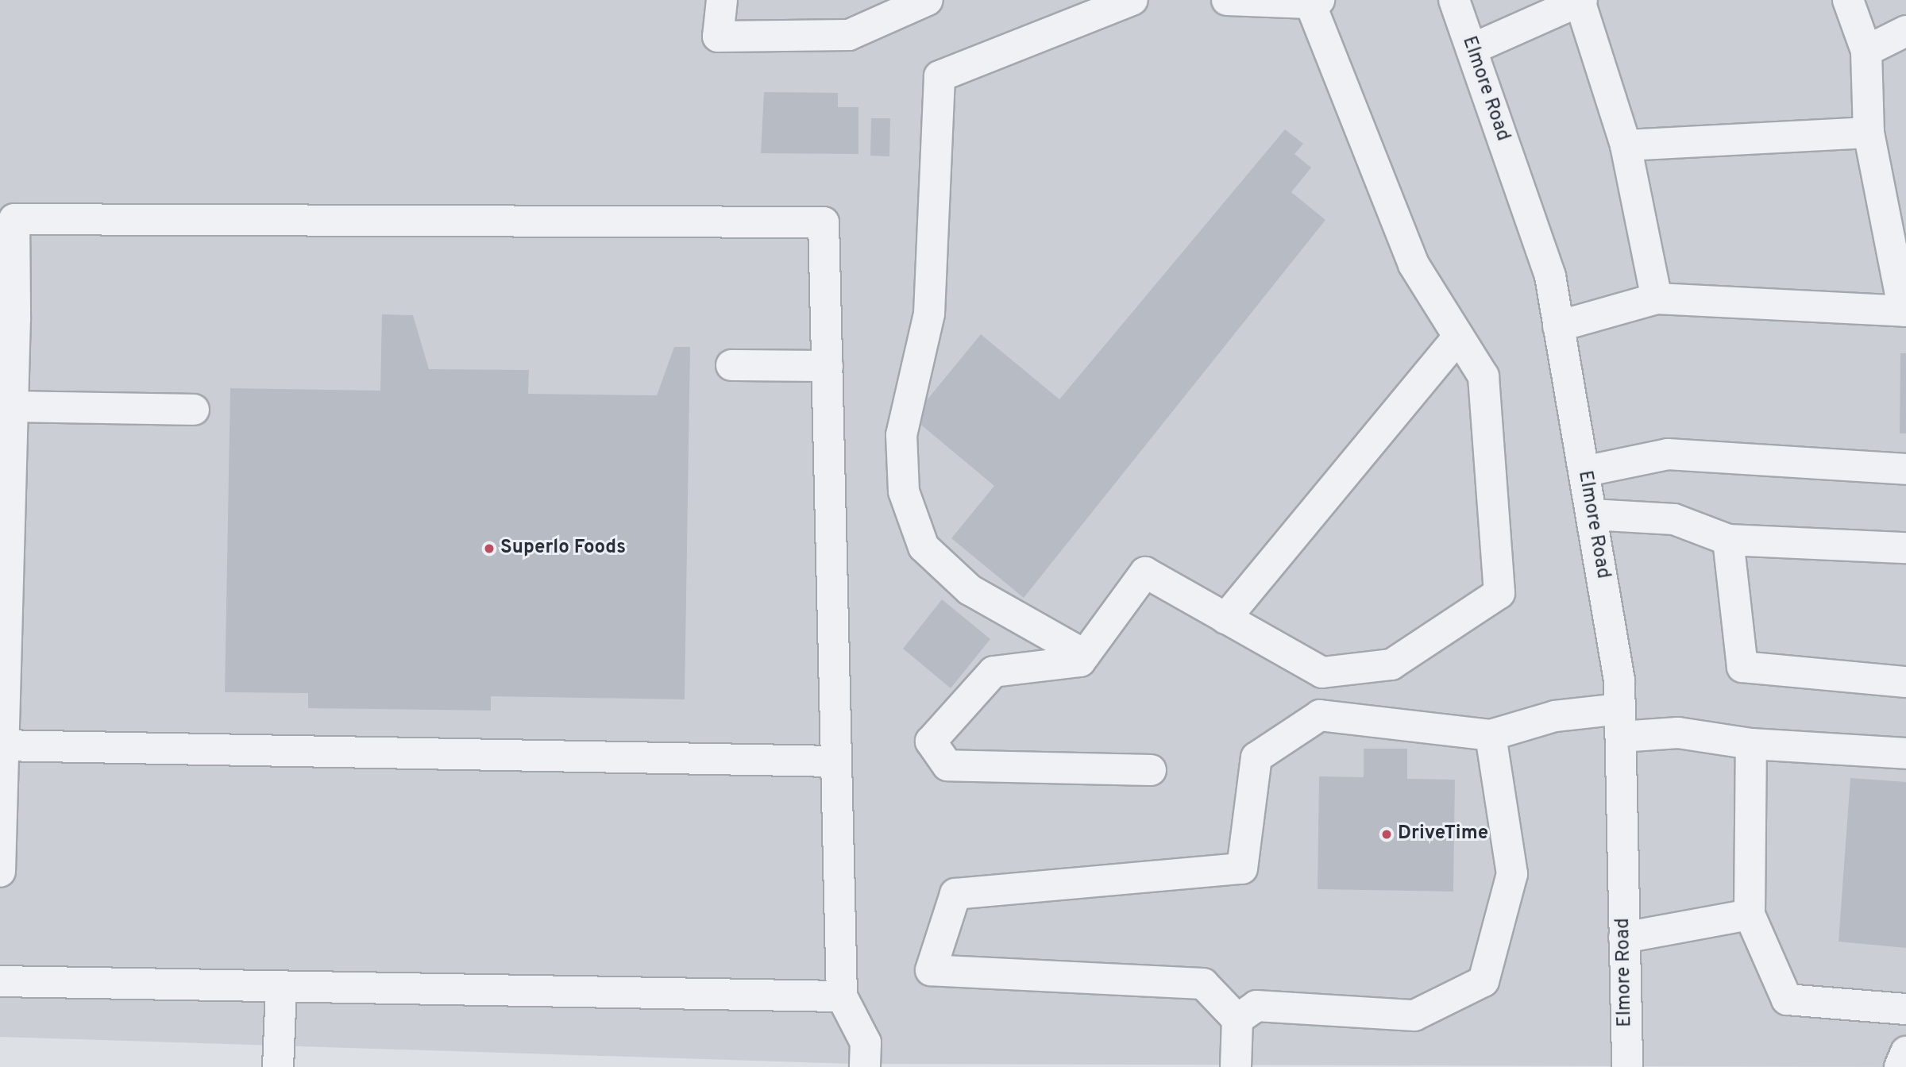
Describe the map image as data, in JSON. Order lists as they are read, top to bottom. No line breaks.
{"streets":{"street":["Elmore Road"]},"places":["Superlo Foods","DriveTime"]}
